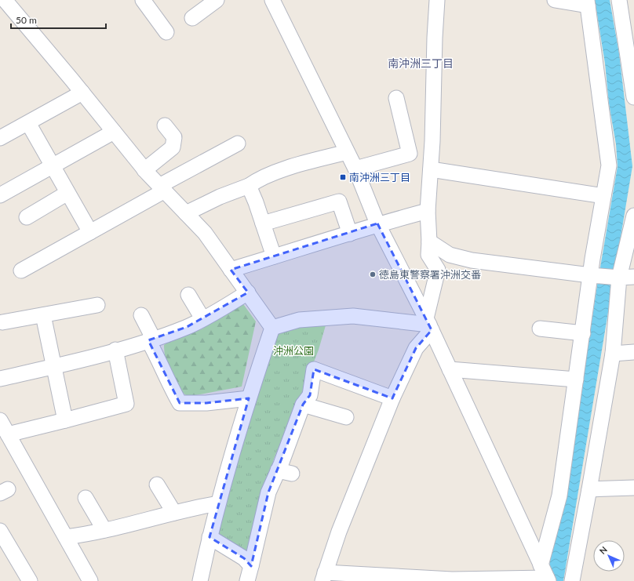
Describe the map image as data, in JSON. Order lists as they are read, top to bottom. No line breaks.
{"districts":["南沖洲三丁目"],"parks":["沖洲公園"],"places":{"transit":["南沖洲三丁目"],"other":["徳島東警察署沖洲交番"]},"scale_bar":"50 m","north":"top left"}
